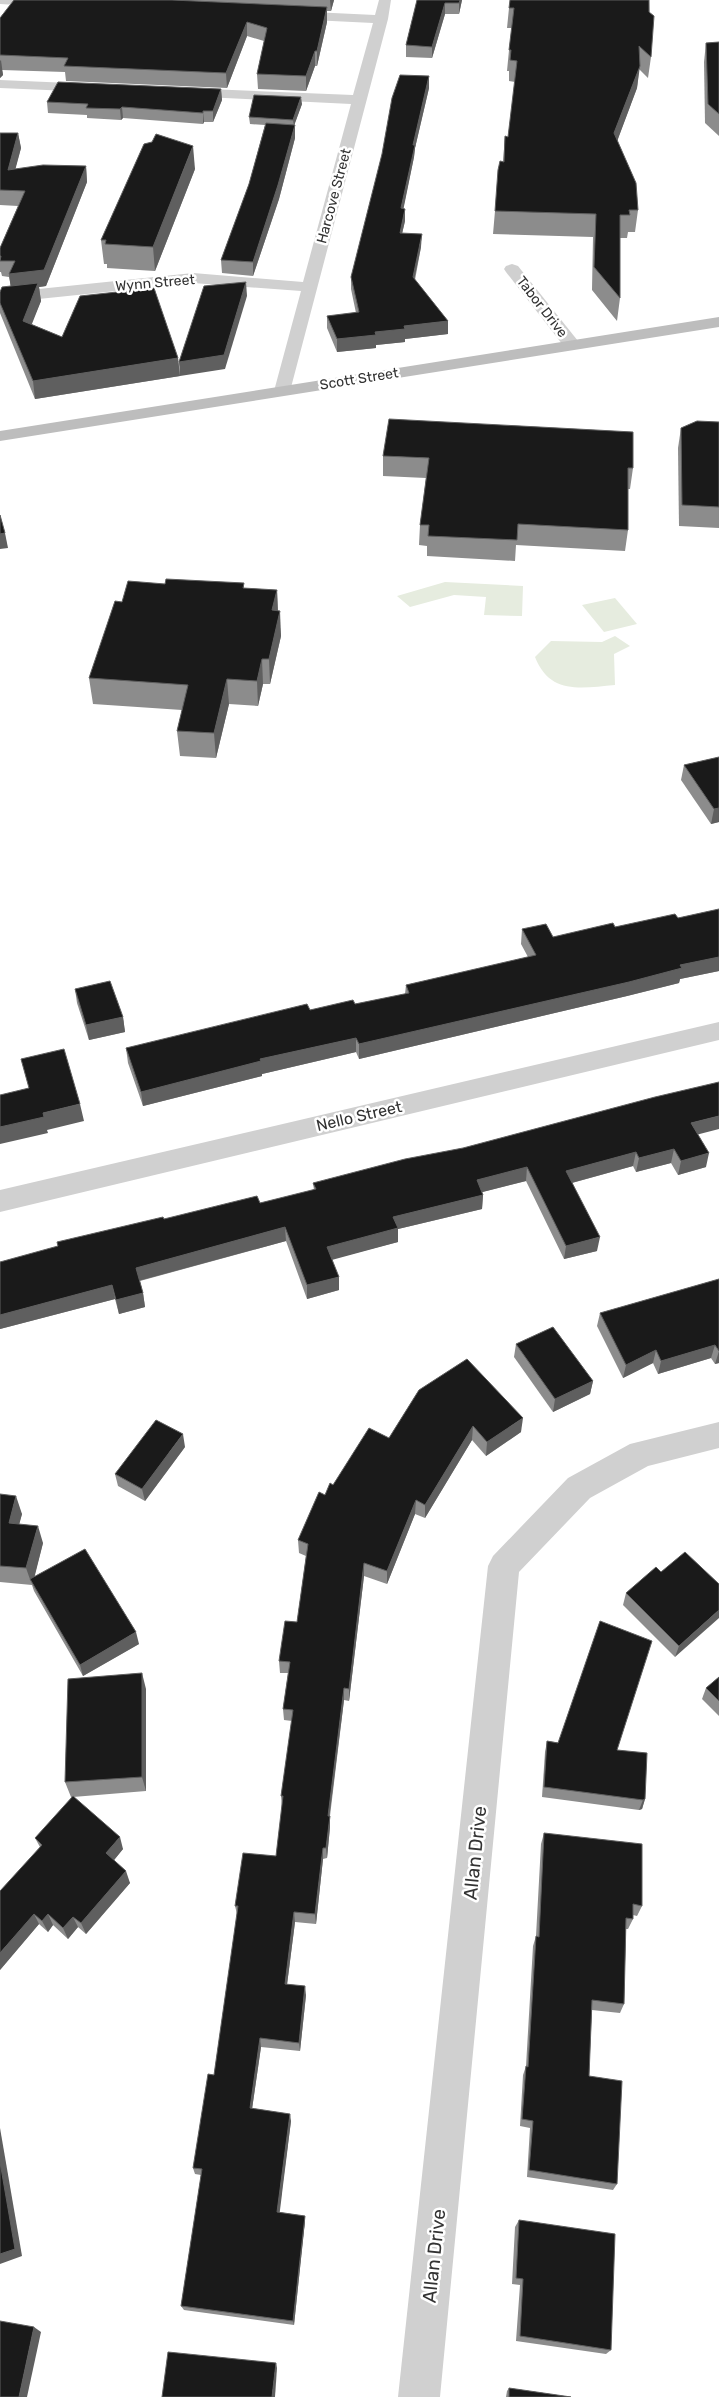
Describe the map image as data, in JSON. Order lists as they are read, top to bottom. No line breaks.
{"streets":{"main road":["Scott Street"],"street":["Harcove Street","Wynn Street","Tabor Drive","Nello Street","Allan Drive"]},"crossings":[["Harcove Street","Wynn Street"],["Harcove Street","Scott Street"],["Tabor Drive","Scott Street"]]}
